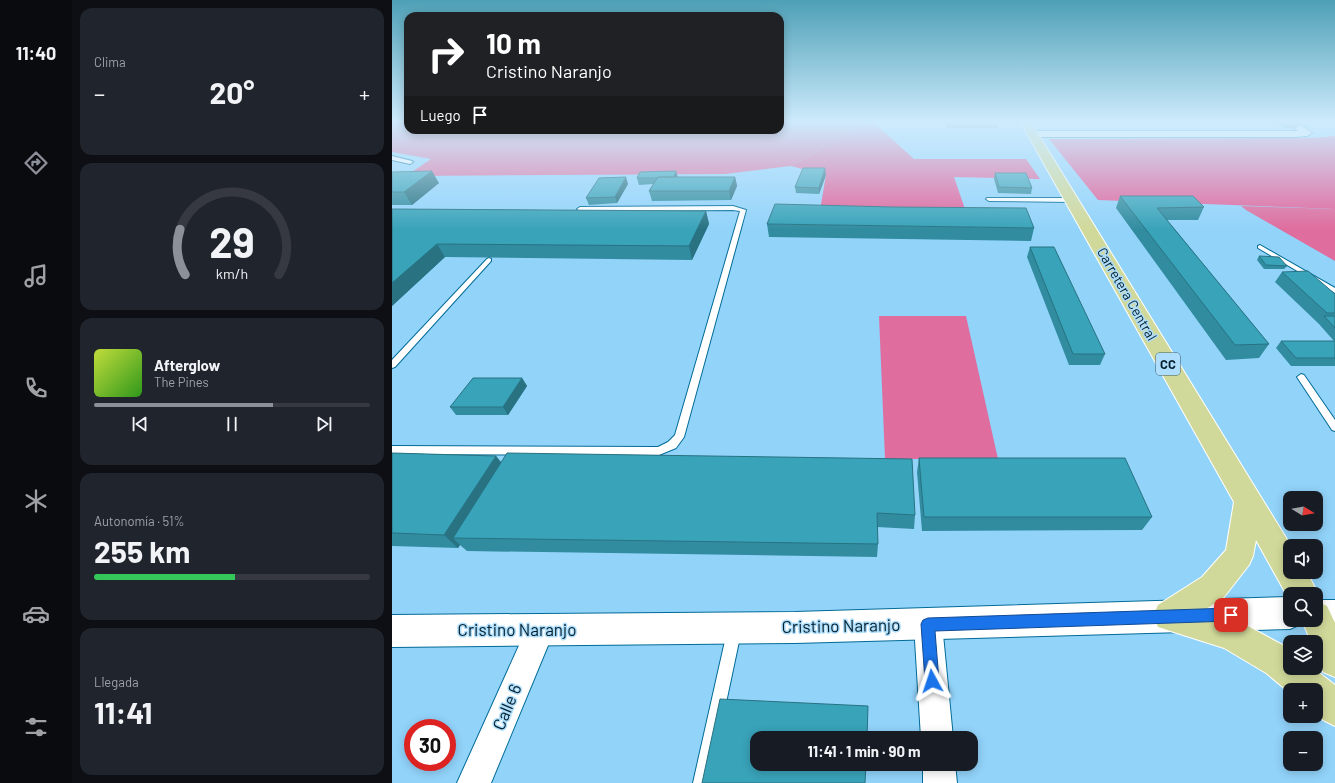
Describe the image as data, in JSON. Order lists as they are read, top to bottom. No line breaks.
{"streets":{"main road":["Carretera Central","CC"],"street":["Cristino Naranjo","Calle 6"]},"crossings":[["Cristino Naranjo","Calle 6"]],"north":"right","page":{"tabs":"11:40","tile":["Clima",["Autonomía · 51%","255 km"],["Llegada","11:41"]],"turn":["10 m","Cristino Naranjo"],"heat":["−","20°","+"],"then":"Luego","song":["Afterglow","The Pines"],"map_buttons":["+","−"],"limit":"30","trip":"11:41 · 1 min · 90 m","gauge":["29","km/h"]}}
